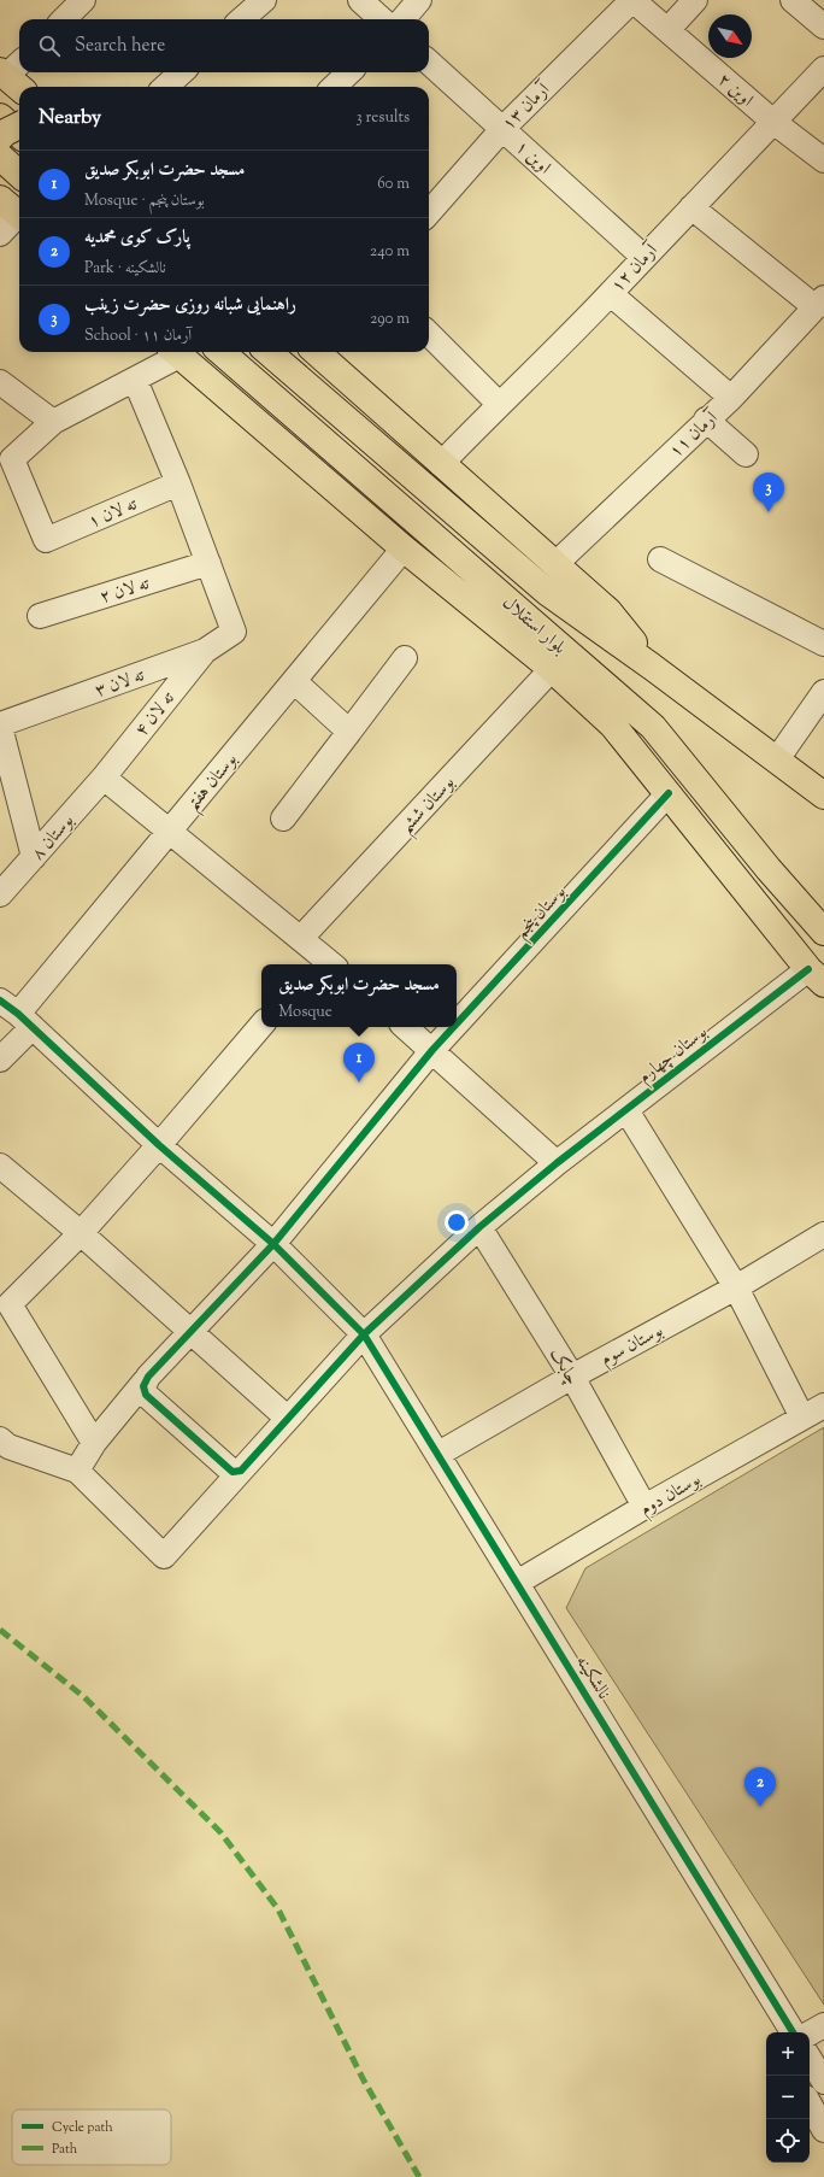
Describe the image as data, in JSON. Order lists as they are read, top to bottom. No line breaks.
{"streets":{"main road":["بلوار استقلال"],"street":["اوین ۲","آرمان ۱۳","اوین ۱","آرمان ۱۲","آرمان ۱۱","ته لان ۱","ته لان ۲","ته لان ۳","ته لان ۴","بوستان هفتم","بوستان ششم","بوستان ۸","بوستان پنجم","بوستان چهارم","بوستان سوم","چابک","بوستان دوم","نالشکینه"]},"crossings":[["اوین ۲","آرمان ۱۳"],["اوین ۲","آرمان ۱۲"],["آرمان ۱۳","اوین ۱"],["اوین ۱","آرمان ۱۲"],["ته لان ۲","ته لان ۳"],["ته لان ۳","ته لان ۴"],["ته لان ۴","بوستان ۸"],["بوستان هفتم","نالشکینه"],["بوستان پنجم","بوستان چهارم"],["بوستان پنجم","نالشکینه"],["بوستان چهارم","چابک"],["بوستان چهارم","نالشکینه"],["بوستان سوم","چابک"],["بوستان سوم","نالشکینه"],["چابک","بوستان دوم"],["بوستان دوم","نالشکینه"]],"legend":["Cycle path","Path"],"north":"bottom right","page":{"search":"Search here","heading":["Nearby","3 results"],"list":[{"mark":"1","name":"مسجد حضرت ابوبکر صدیق","note":"Mosque · بوستان پنجم","value":"60 m"},{"mark":"2","name":"پارک کوی محمدیه","note":"Park · نالشکینه","value":"240 m"},{"mark":"3","name":"راهنمایی شبانه روزی حضرت زینب","note":"School · آرمان ۱۱","value":"290 m"}],"pins":["3","1","2"],"popup":["مسجد حضرت ابوبکر صدیق","Mosque"],"map_buttons":["+","−"]}}
